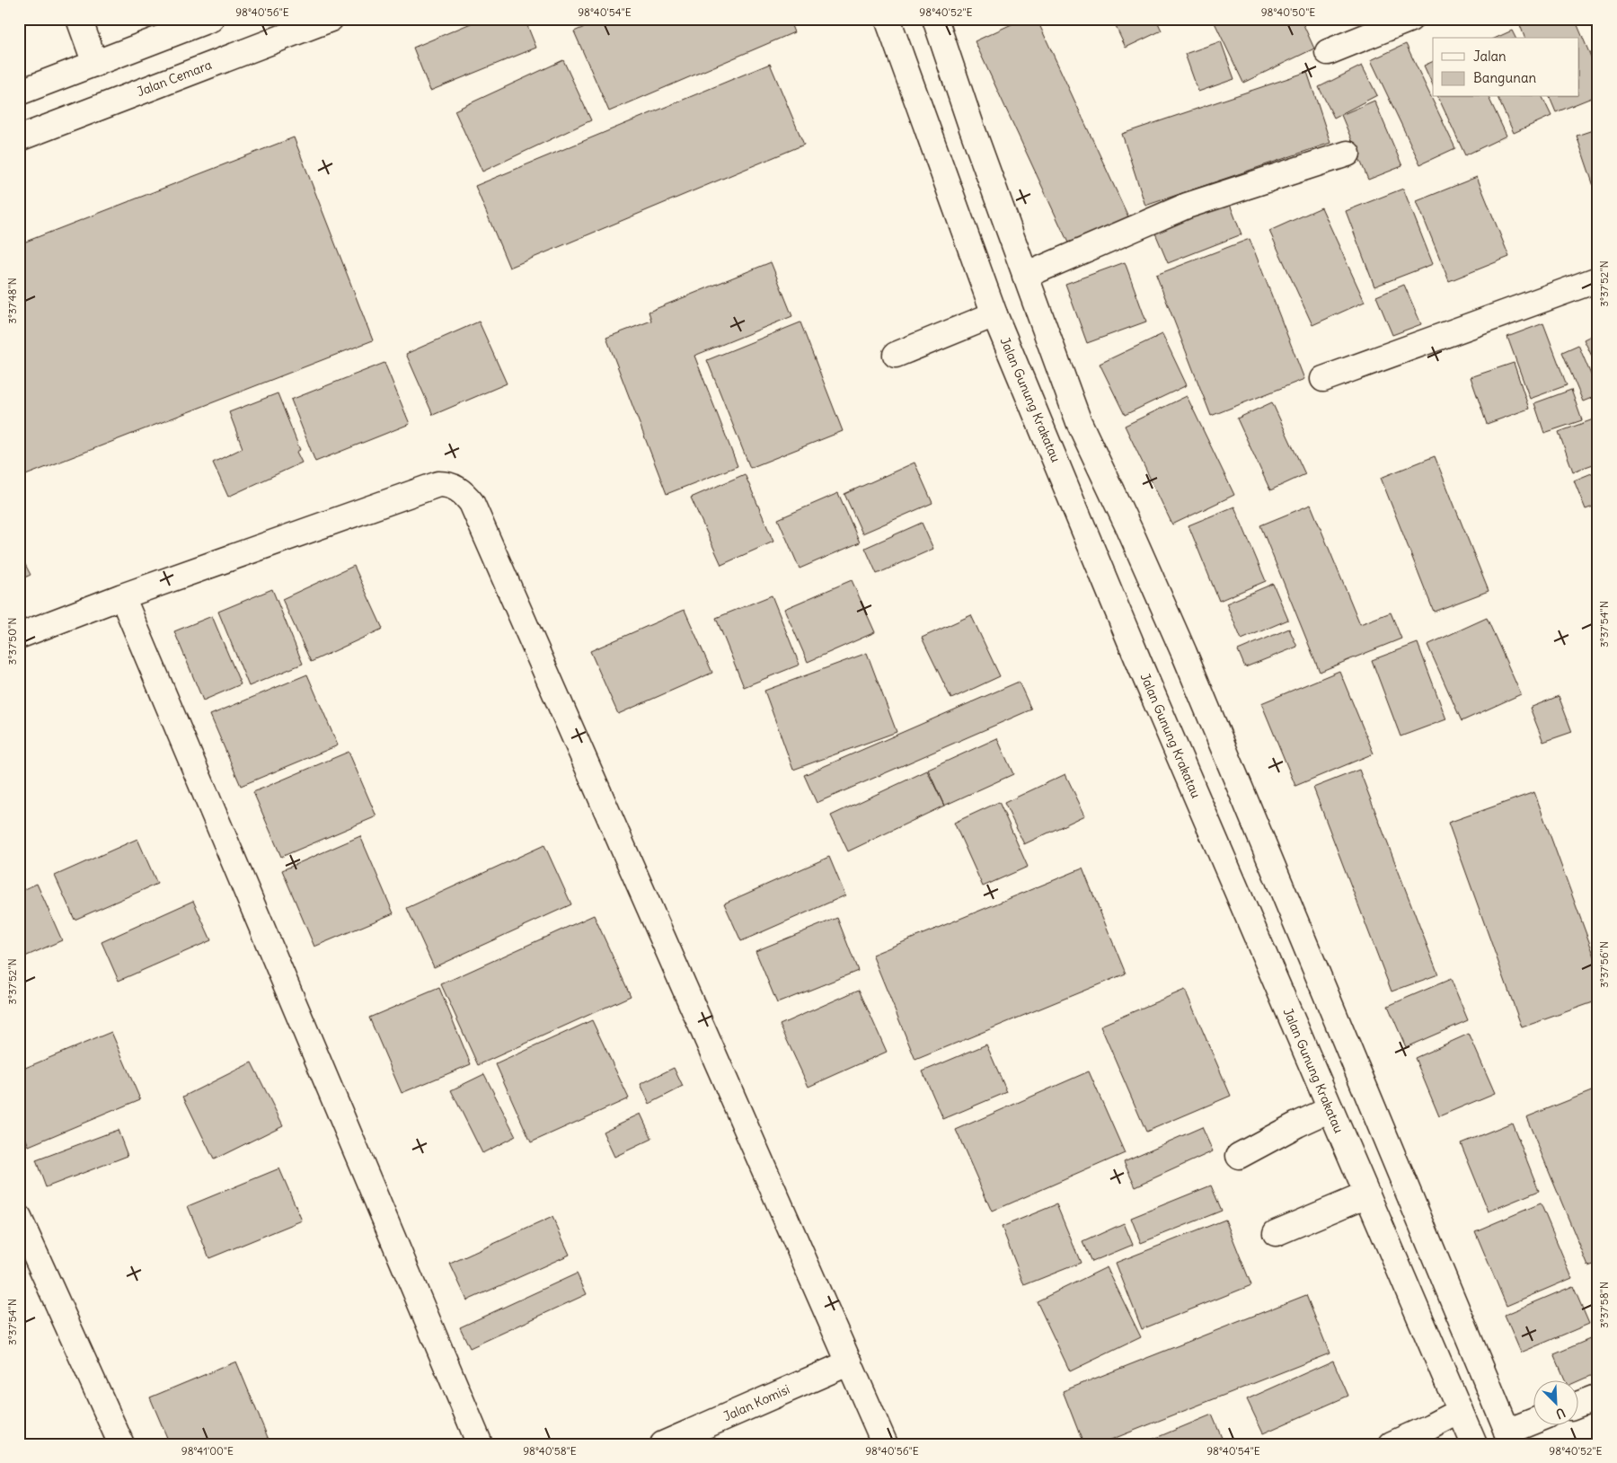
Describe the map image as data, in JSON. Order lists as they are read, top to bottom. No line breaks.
{"streets":{"main road":["Jalan Cemara","Jalan Gunung Krakatau","Jalan Komisi"]},"legend":["Jalan","Bangunan"],"north":"bottom right","coordinates":["98°40'56\"E","98°40'54\"E","98°40'52\"E","98°40'50\"E","3°37'52\"N","3°37'48\"N","3°37'54\"N","3°37'50\"N","3°37'56\"N","3°37'58\"N","98°41'00\"E","98°40'58\"E"]}
